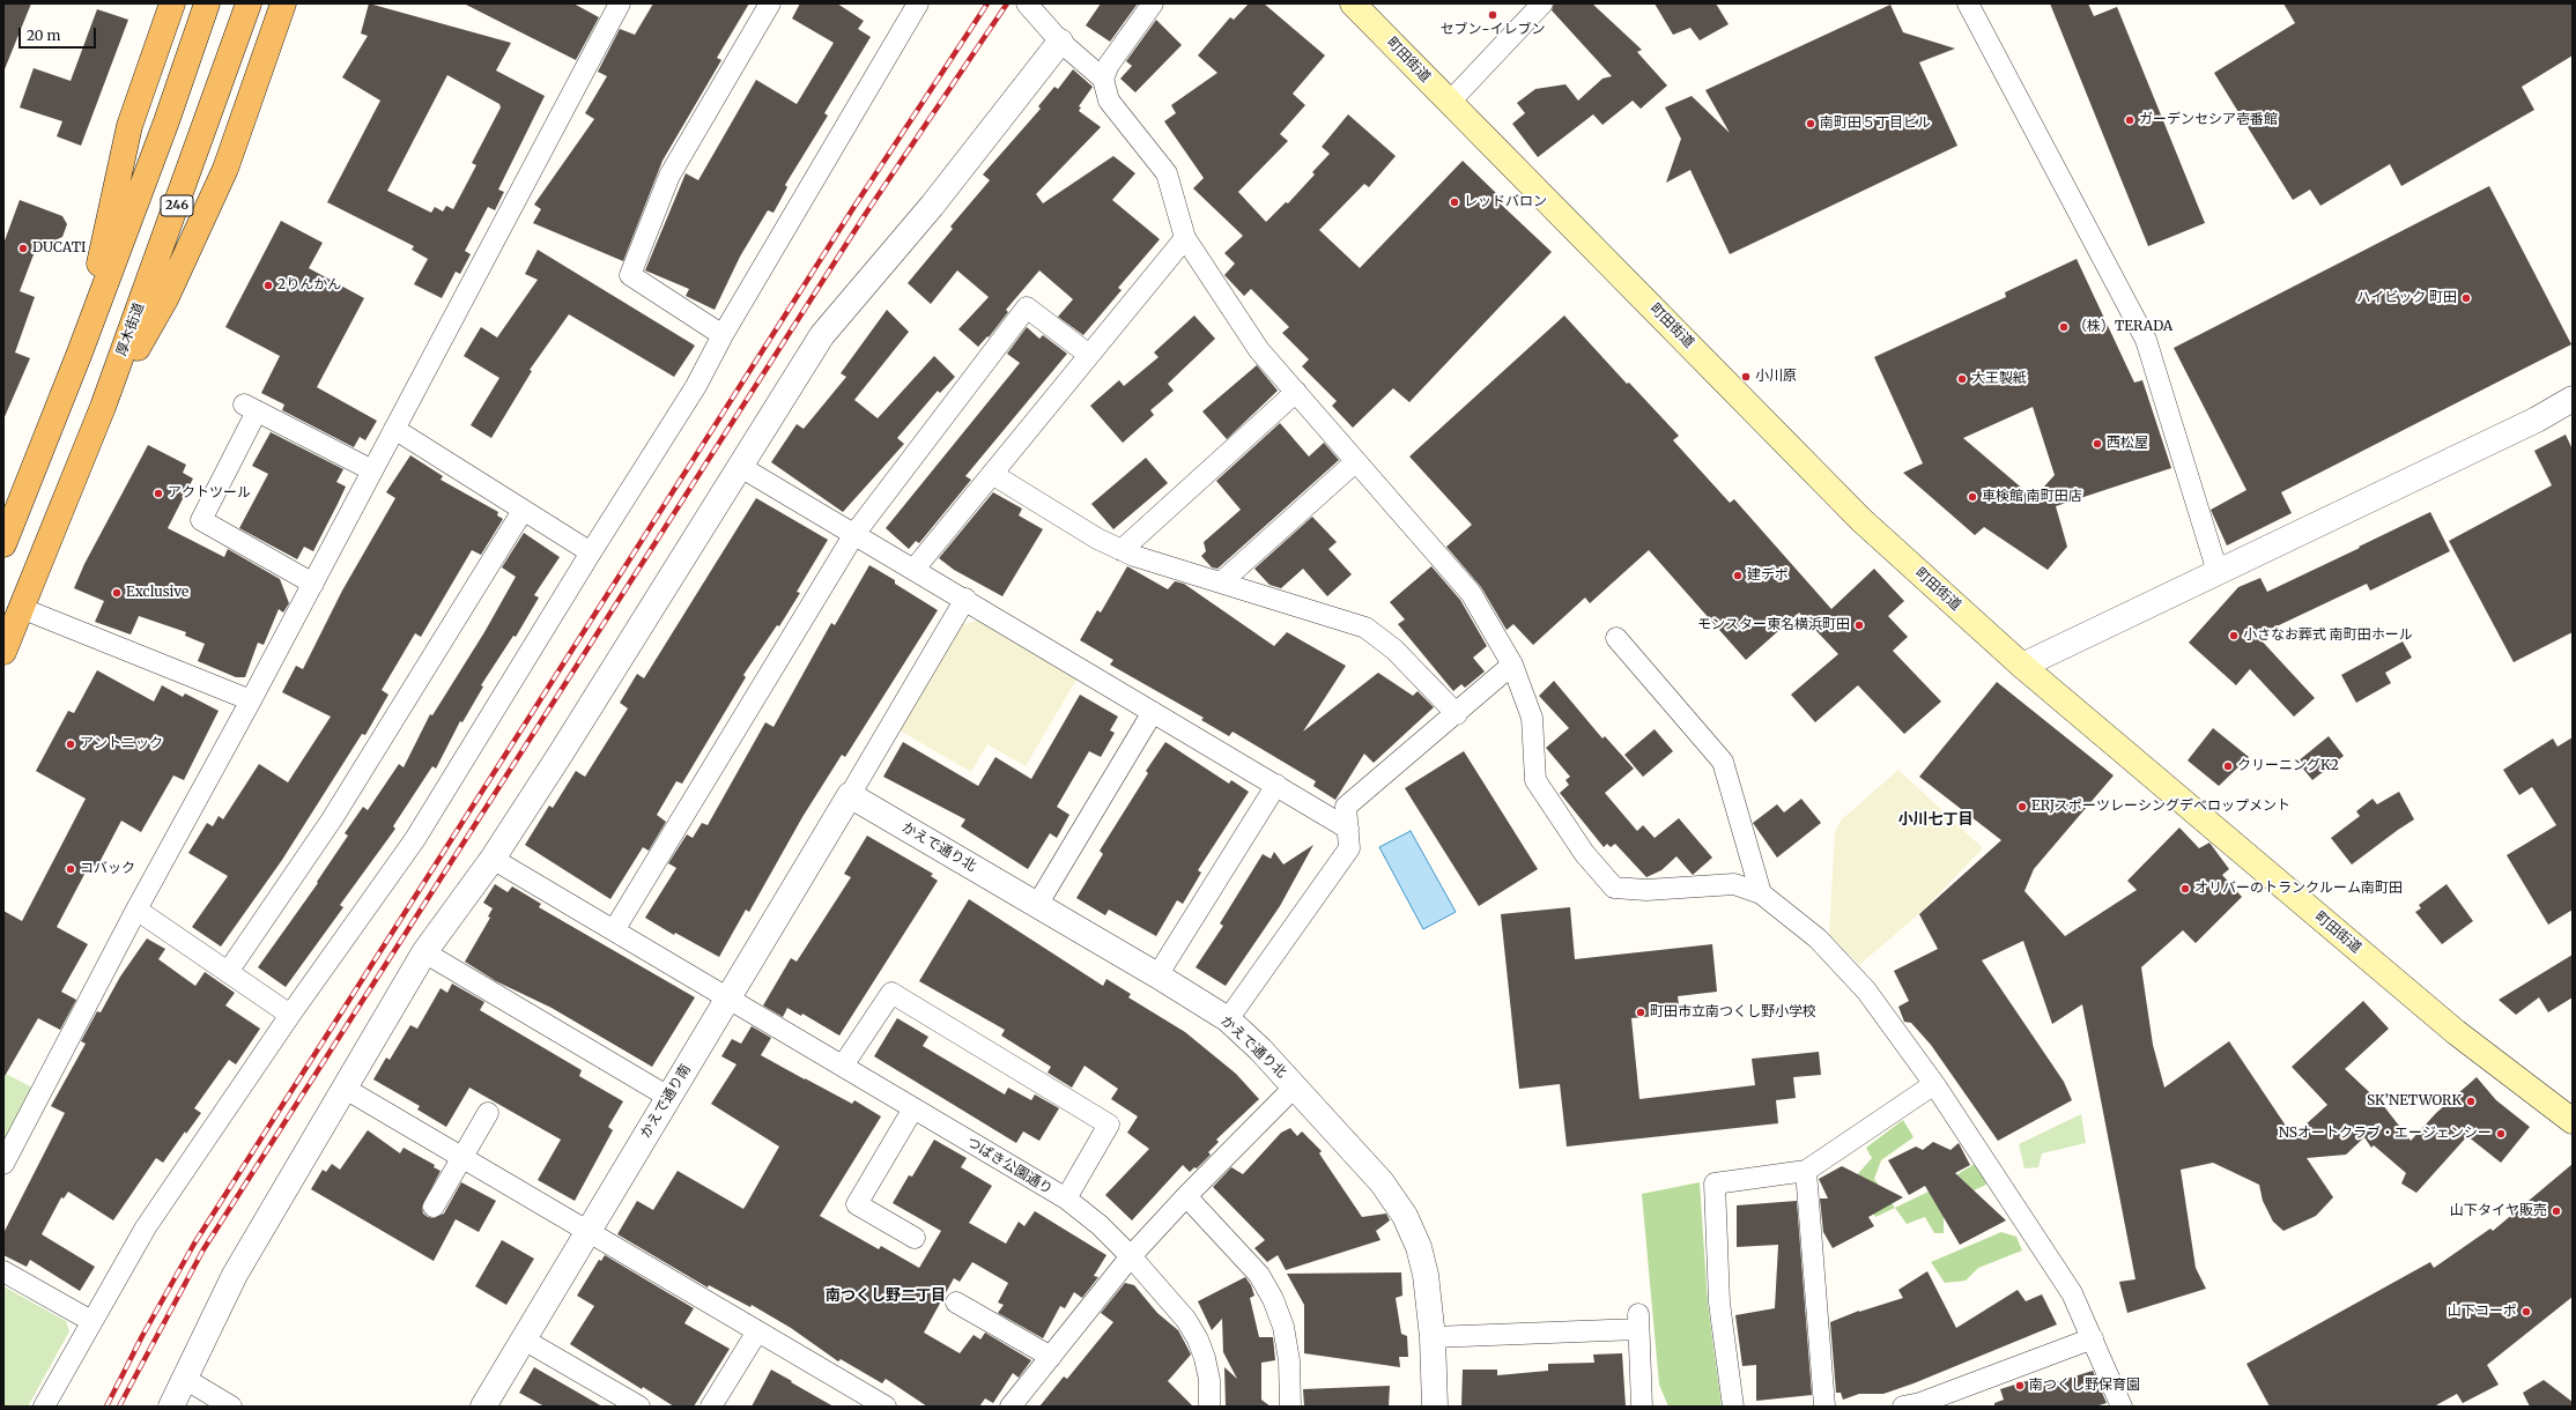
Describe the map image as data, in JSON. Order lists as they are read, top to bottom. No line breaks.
{"streets":{"highway":["246","厚木街道"],"main road":["町田街道"],"street":["かえで通り北","かえで通り南","つばき公園通り"]},"crossings":[["かえで通り北","かえで通り南"],["かえで通り南","つばき公園通り"]],"districts":["小川七丁目","南つくし野二丁目"],"places":["セブン-イレブン","ガーデンセシア壱番館","南町田５丁目ビル","レッドバロン","DUCATI","2りんかん","ハイビック 町田","（株）TERADA","小川原","大王製紙","西松屋","アクトツール","車検館 南町田店","建デポ","Exclusive","モンスター東名横浜町田","小さなお葬式 南町田ホール","アントニック","クリーニングK2","ERJスポーツレーシングデベロップメント","コバック","オリバーのトランクルーム南町田","町田市立南つくし野小学校","SK’NETWORK","NSオートクラブ・エージェンシー","山下タイヤ販売","山下コーポ","南つくし野保育園"],"scale_bar":"20 m"}
